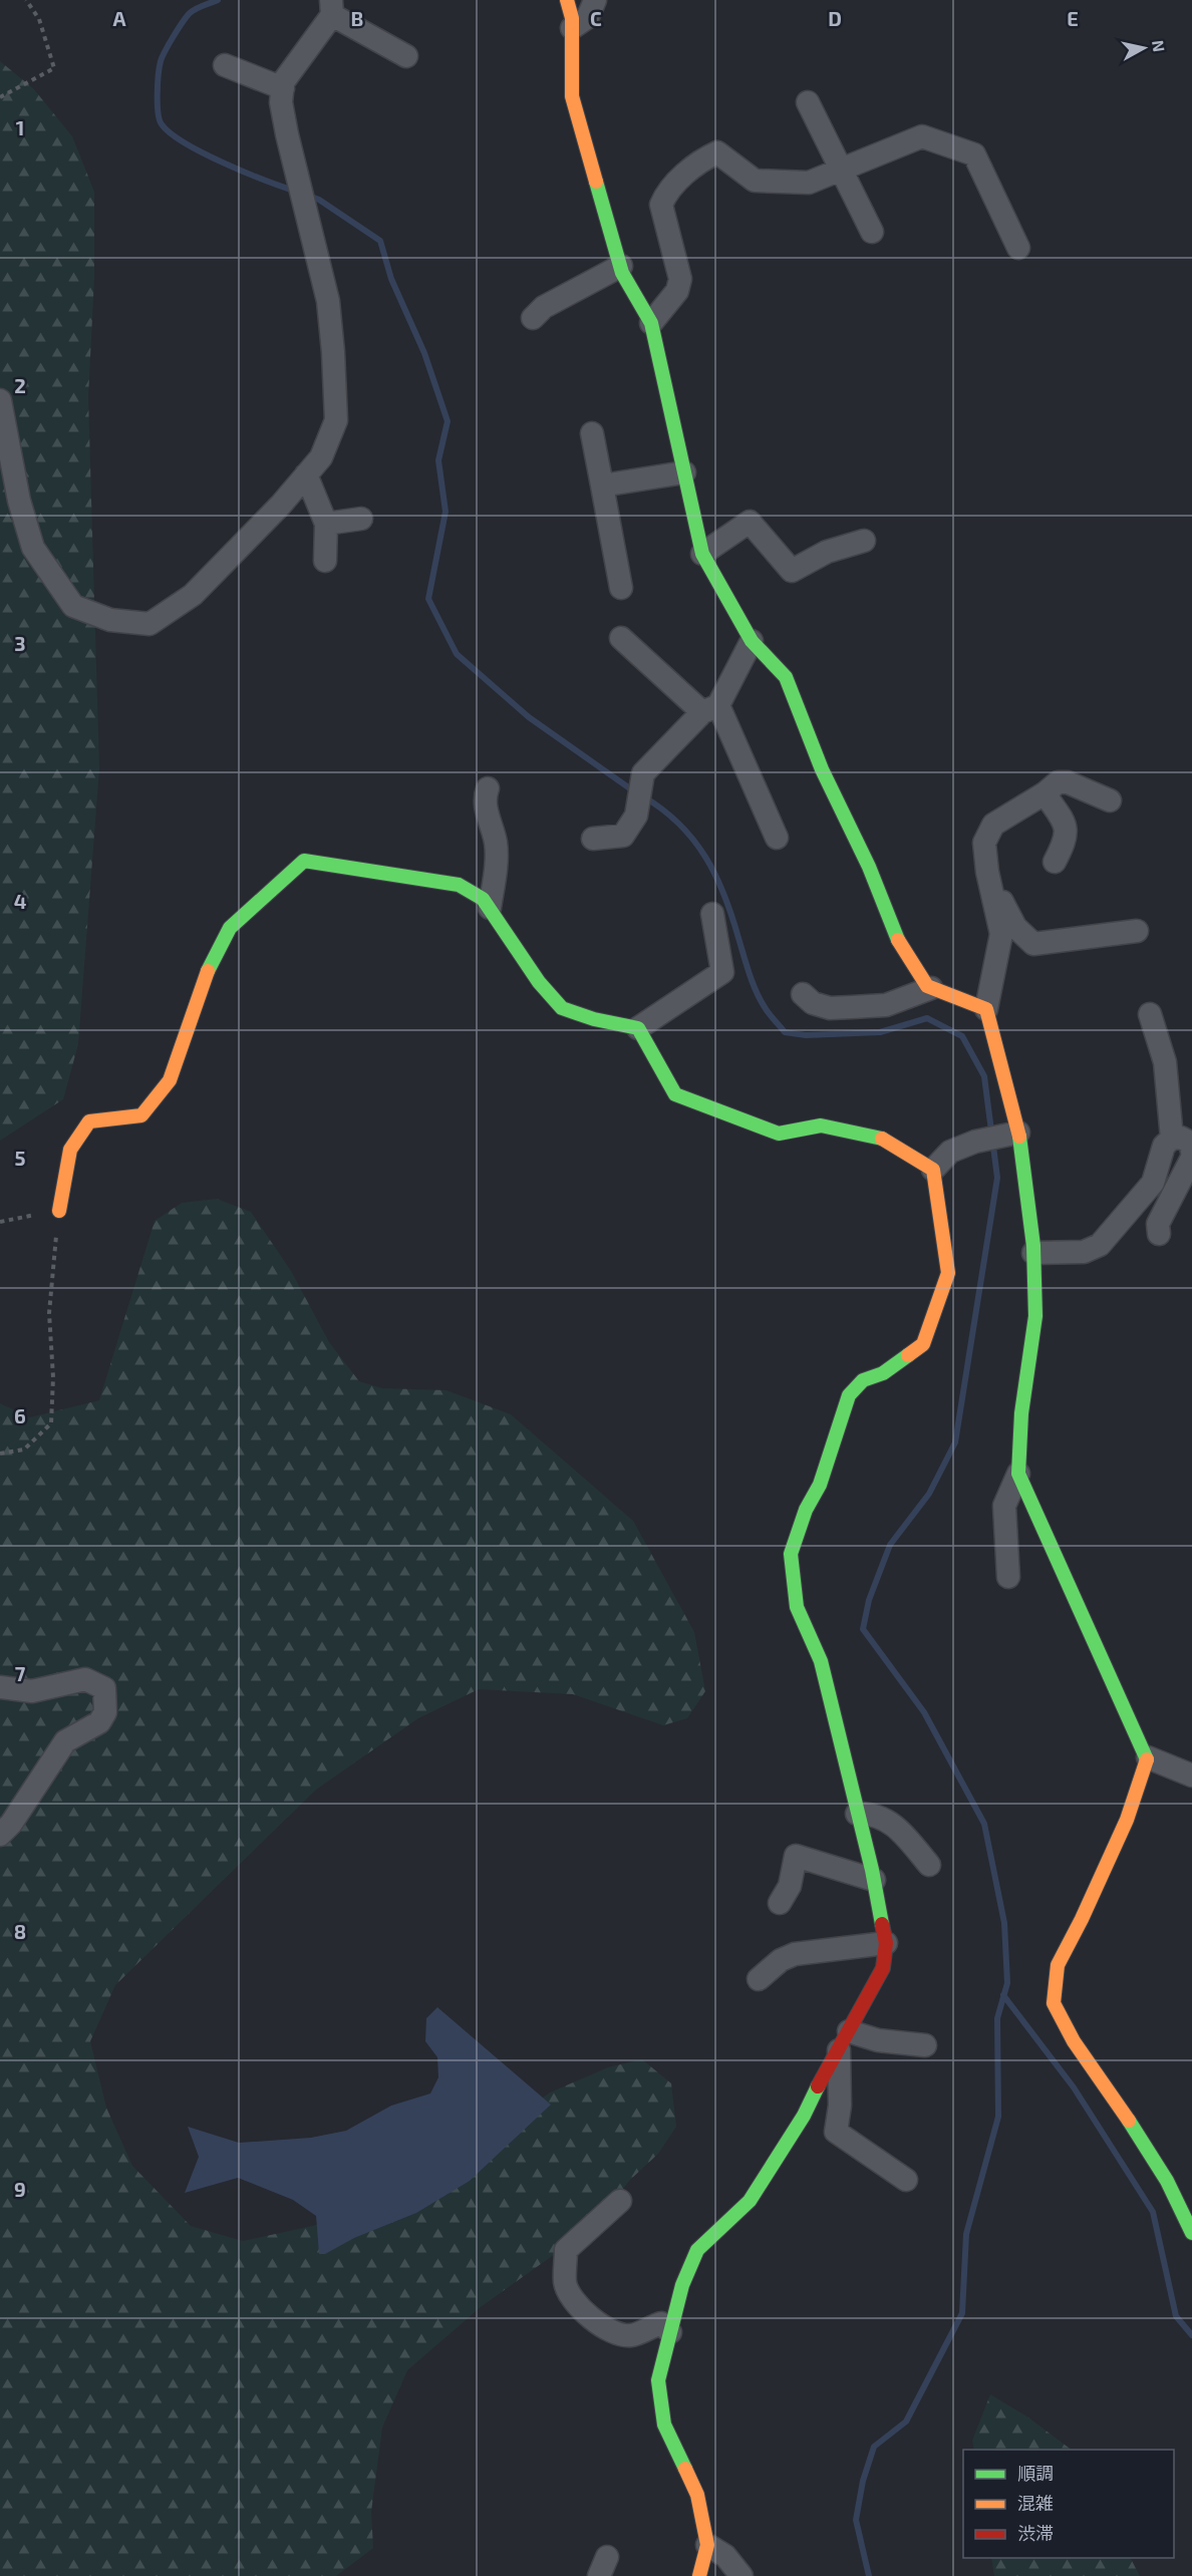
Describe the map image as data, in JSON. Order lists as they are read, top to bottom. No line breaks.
{"legend":["順調","混雑","渋滞"],"north":"right","grid":{"columns":["A","B","C","D","E"],"rows":["1","2","3","4","5","6","7","8","9"]}}
